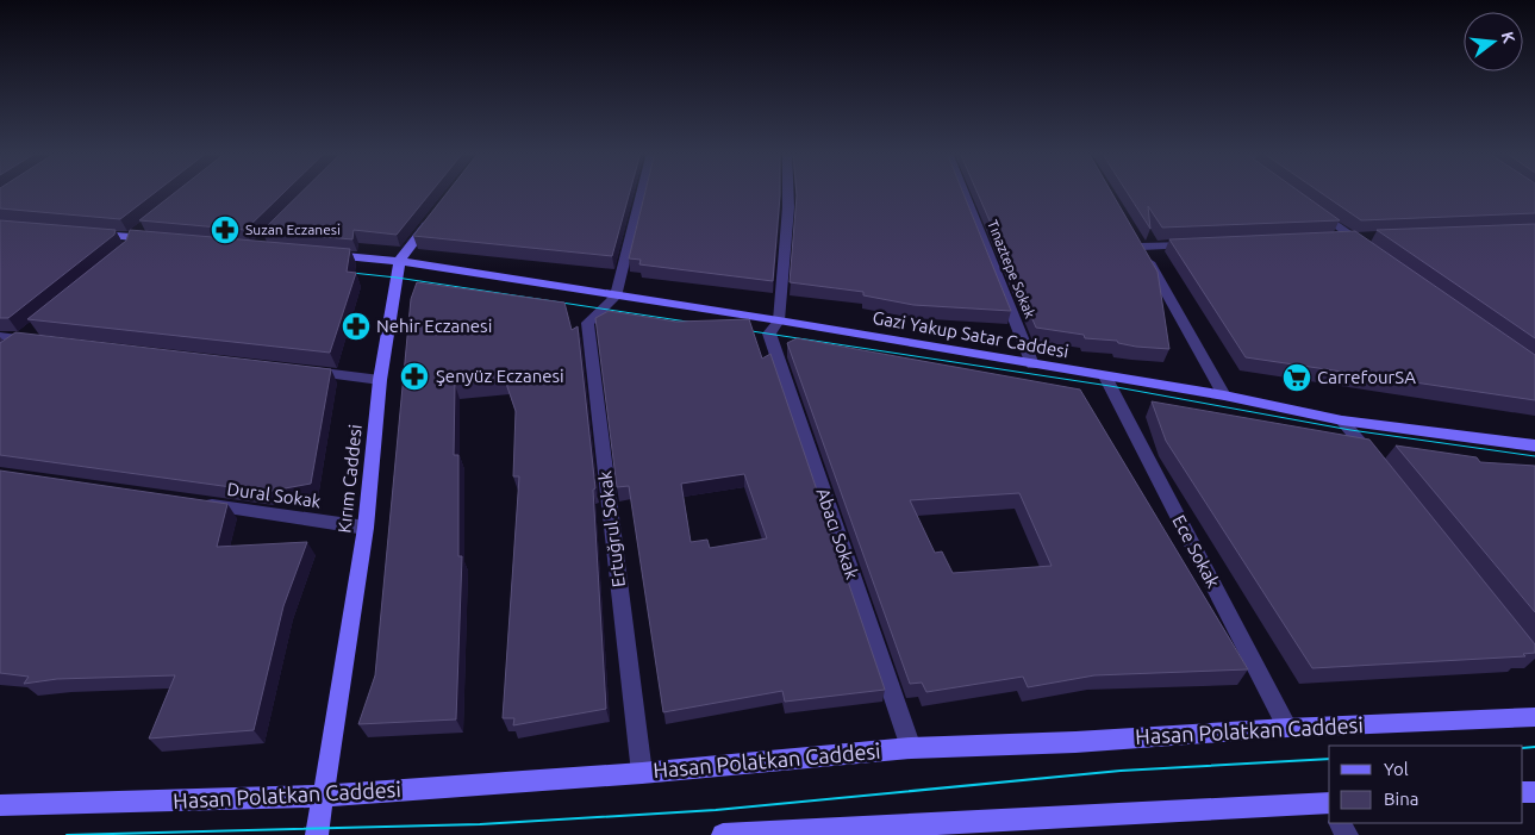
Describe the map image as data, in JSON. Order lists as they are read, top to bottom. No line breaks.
{"streets":{"main road":["Gazi Yakup Satar Caddesi","Kırım Caddesi","Hasan Polatkan Caddesi"],"street":["Tınaztepe Sokak","Dural Sokak","Ertuğrul Sokak","Abacı Sokak","Ece Sokak"]},"crossings":[["Tınaztepe Sokak","Gazi Yakup Satar Caddesi"],["Gazi Yakup Satar Caddesi","Kırım Caddesi"],["Gazi Yakup Satar Caddesi","Ertuğrul Sokak"],["Gazi Yakup Satar Caddesi","Abacı Sokak"],["Gazi Yakup Satar Caddesi","Ece Sokak"],["Kırım Caddesi","Dural Sokak"],["Kırım Caddesi","Hasan Polatkan Caddesi"],["Ertuğrul Sokak","Hasan Polatkan Caddesi"],["Abacı Sokak","Hasan Polatkan Caddesi"],["Ece Sokak","Hasan Polatkan Caddesi"]],"places":{"pharmacy":["Suzan Eczanesi","Nehir Eczanesi","Şenyüz Eczanesi"],"supermarket":["CarrefourSA"]},"legend":["Yol","Bina"],"north":"right"}
